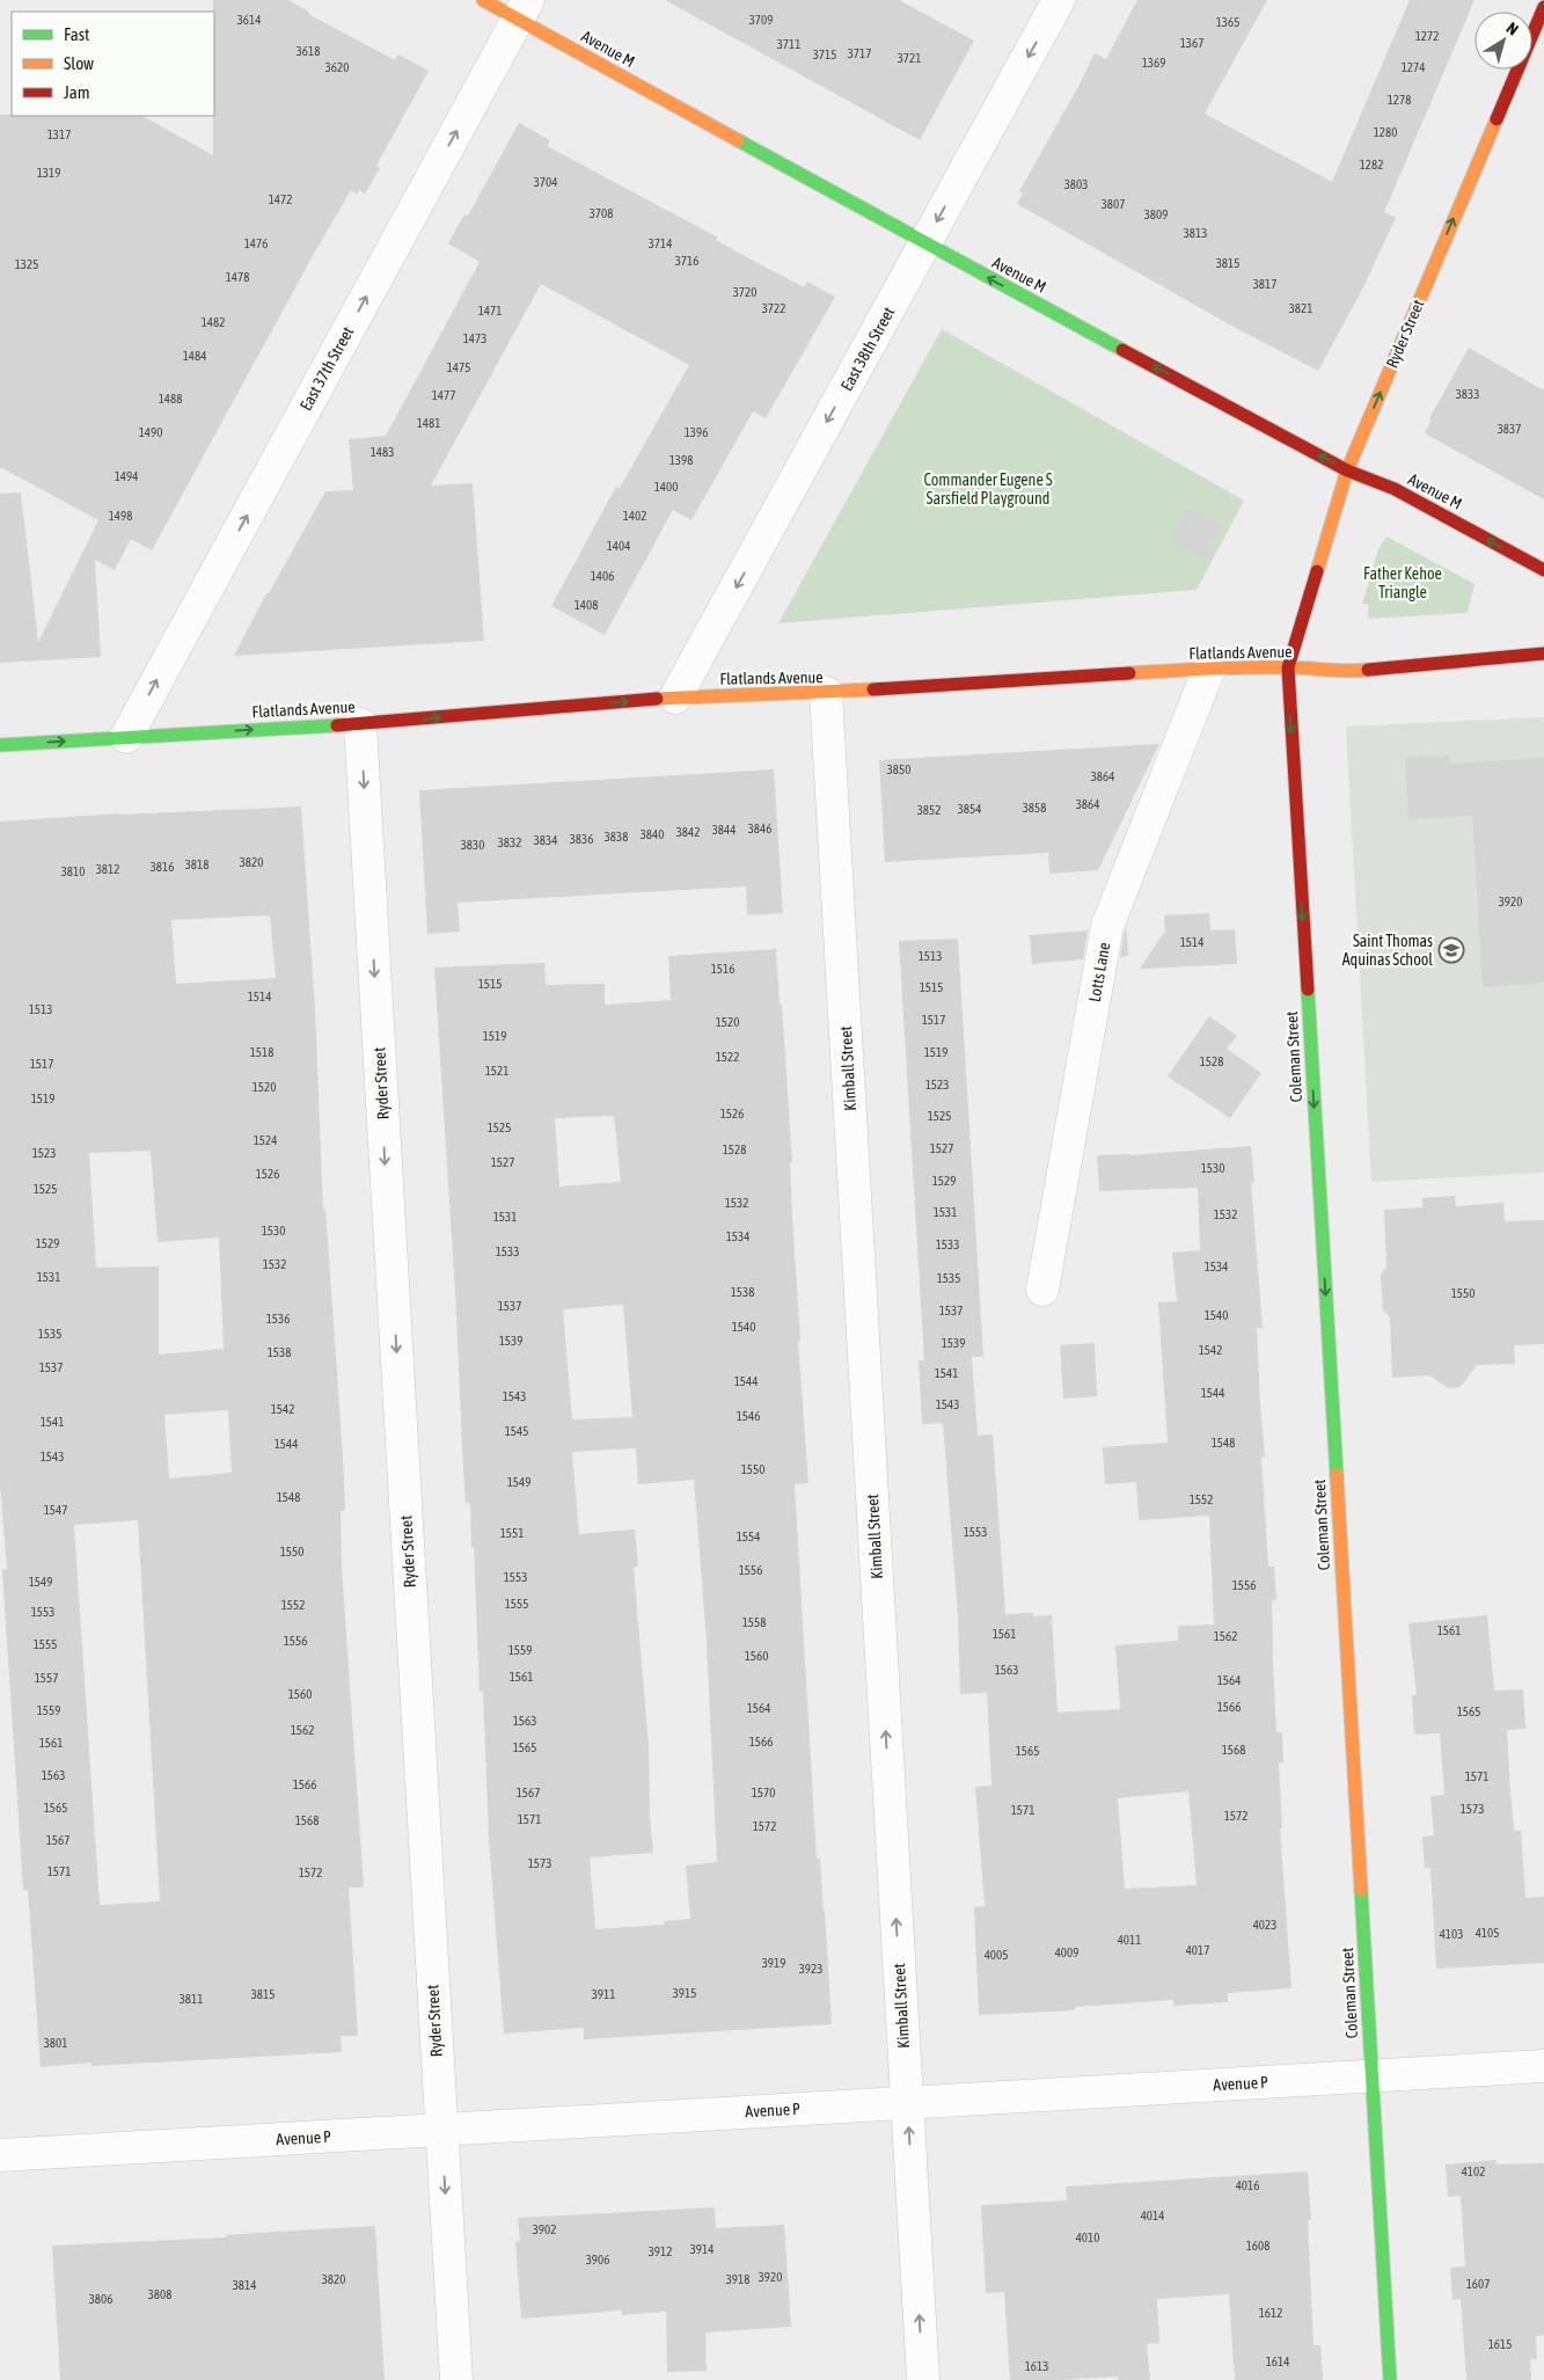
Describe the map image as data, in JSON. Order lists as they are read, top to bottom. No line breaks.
{"streets":{"main road":["Avenue M","Ryder Street","Flatlands Avenue","Coleman Street"],"street":["East 38th Street","East 37th Street","Lotts Lane","Kimball Street","Avenue P"]},"crossings":[["Avenue M","Ryder Street"],["Avenue M","East 38th Street"],["Avenue M","East 37th Street"],["Ryder Street","Flatlands Avenue"],["Ryder Street","Coleman Street"],["Ryder Street","Avenue P"],["East 38th Street","Flatlands Avenue"],["East 37th Street","Flatlands Avenue"],["Flatlands Avenue","Lotts Lane"],["Flatlands Avenue","Coleman Street"],["Flatlands Avenue","Kimball Street"],["Coleman Street","Avenue P"],["Kimball Street","Avenue P"]],"one_way":["Avenue M","East 38th Street","East 37th Street","Flatlands Avenue","Coleman Street","Kimball Street"],"parks":["Commander Eugene S Sarsfield Playground","Father Kehoe Triangle"],"places":{"school or university":["Saint Thomas Aquinas School"]},"house_numbers":["3614","3709","1365","1272","1367","3711","3618","3717","3715","3721","1369","3620","1274","1278","1280","1317","1282","1319","3704","3803","1472","3807","3708","3809","3813","1476","3714","3716","3815","1325","1478","3817","3720","3722","3821","1471","1482","1473","1484","1475","3833","1477","1488","1481","3837","1490","1396","1483","1398","1494","1400","1498","1402","1404","1406","1408","3850","3864","3864","3858","3854","3852","3846","3844","3842","3840","3838","3836","3834","3832","3830","3820","3818","3816","3812","3810","3920","1514","1513","1516","1515","1515","1514","1513","1517","1520","1519","1518","1519","1522","1528","1517","1521","1523","1520","1519","1526","1525","1525","1524","1527","1528","1523","1527","1530","1526","1529","1525","1532","1531","1532","1531","1530","1534","1529","1533","1533","1532","1534","1531","1535","1538","1550","1537","1537","1540","1536","1540","1535","1539","1539","1542","1538","1537","1541","1544","1544","1543","1543","1542","1546","1541","1545","1548","1544","1543","1550","1549","1548","1552","1547","1553","1551","1554","1550","1556","1553","1549","1556","1555","1552","1553","1558","1561","1561","1562","1556","1555","1559","1560","1563","1561","1557","1564","1560","1566","1564","1559","1565","1563","1562","1566","1561","1565","1568","1565","1563","1571","1566","1567","1570","1565","1573","1571","1572","1571","1568","1572","1567","1573","1571","1572","4023","4105","4103","4011","4017","4009","4005","3919","3923","3915","3815","3911","3811","3801","4102","4016","4014","3902","4010","1608","3914","3912","3906","3920","3820","3918","1607","3814","3808","3806","1612","1615","1614","1613"],"legend":["Fast","Slow","Jam"],"north":"top right"}
